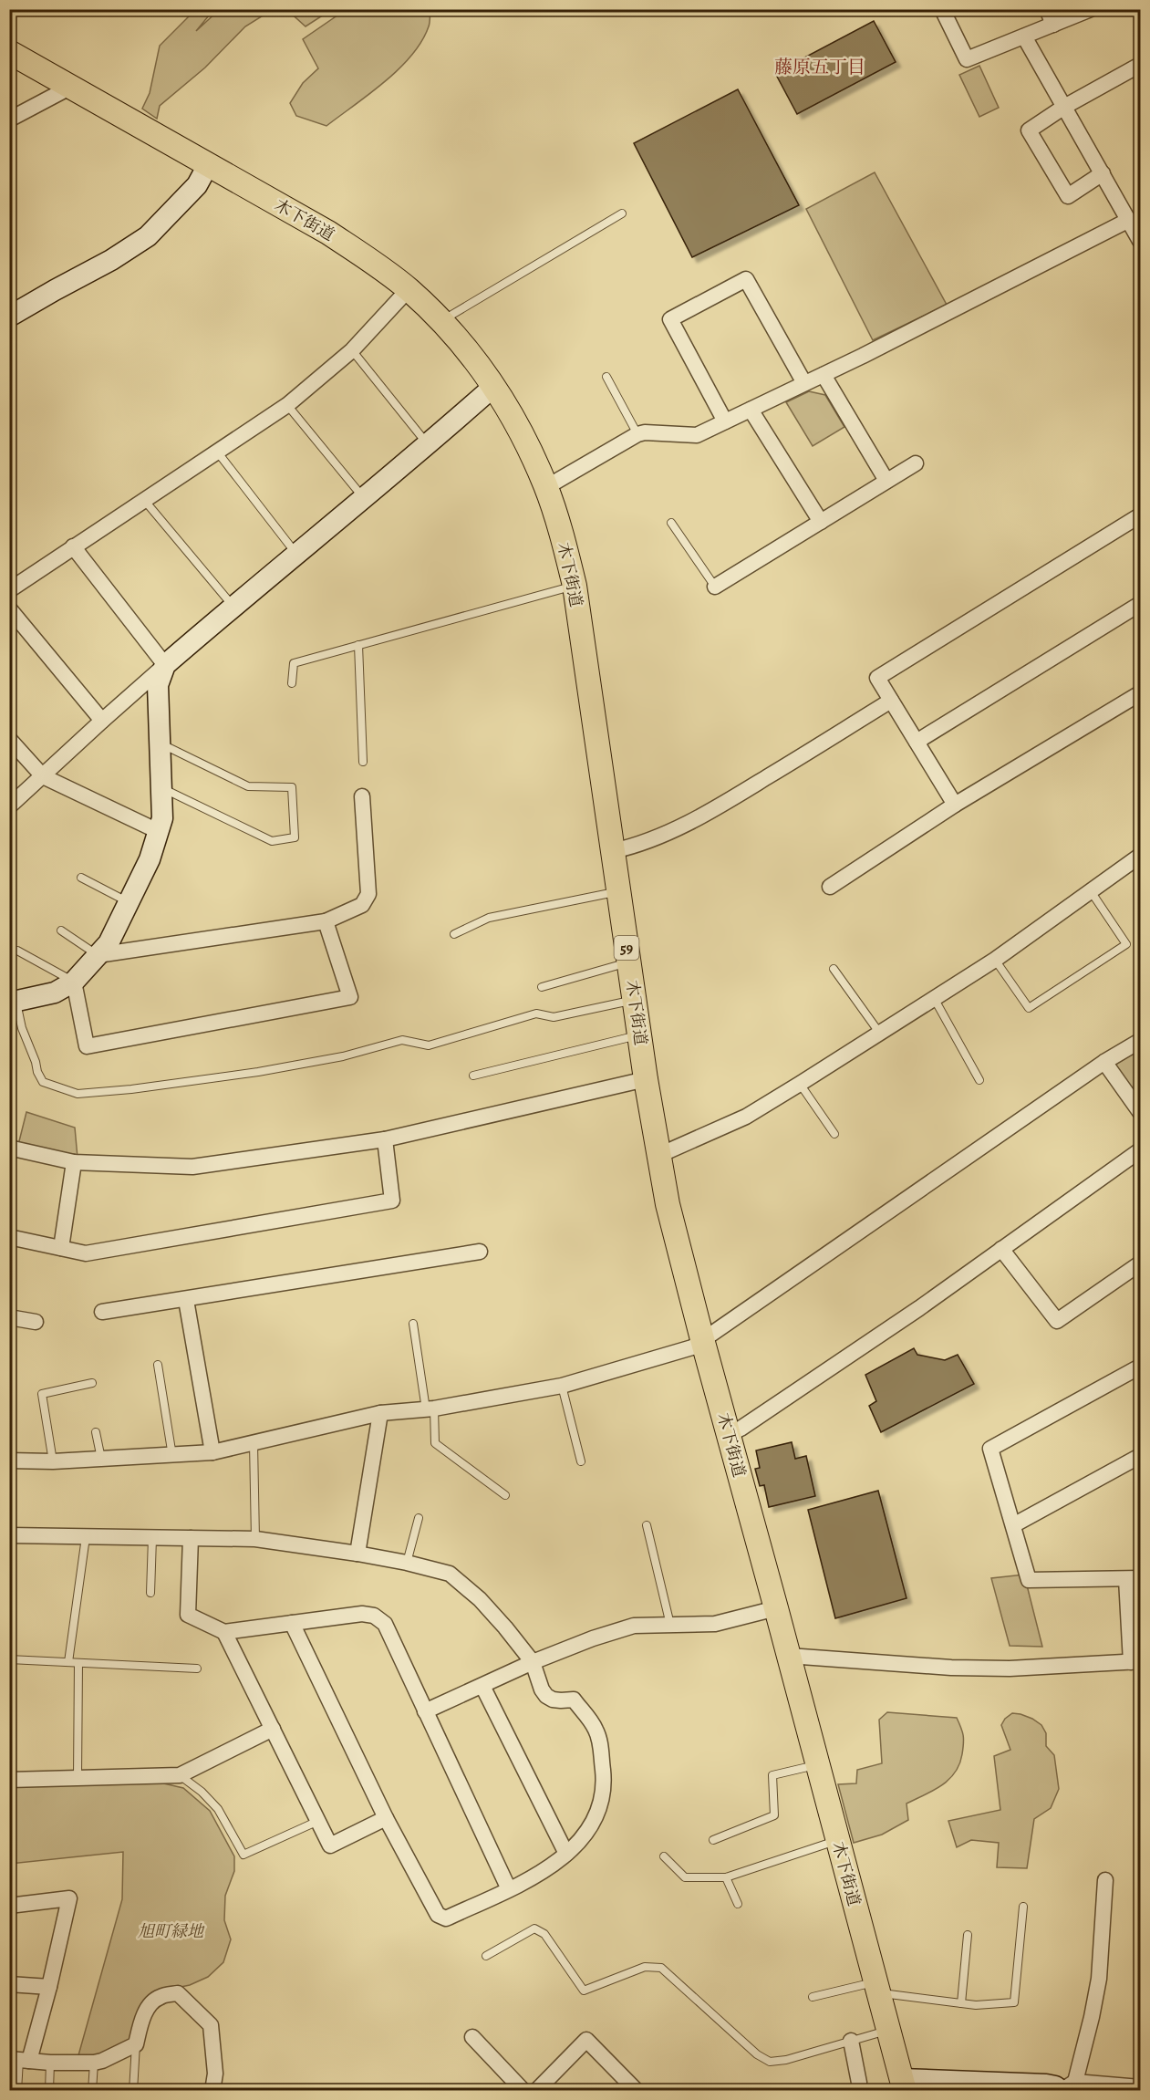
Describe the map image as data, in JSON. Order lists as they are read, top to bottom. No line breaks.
{"streets":{"main road":["木下街道","59"]},"districts":["藤原五丁目"],"parks":["旭町緑地"]}
